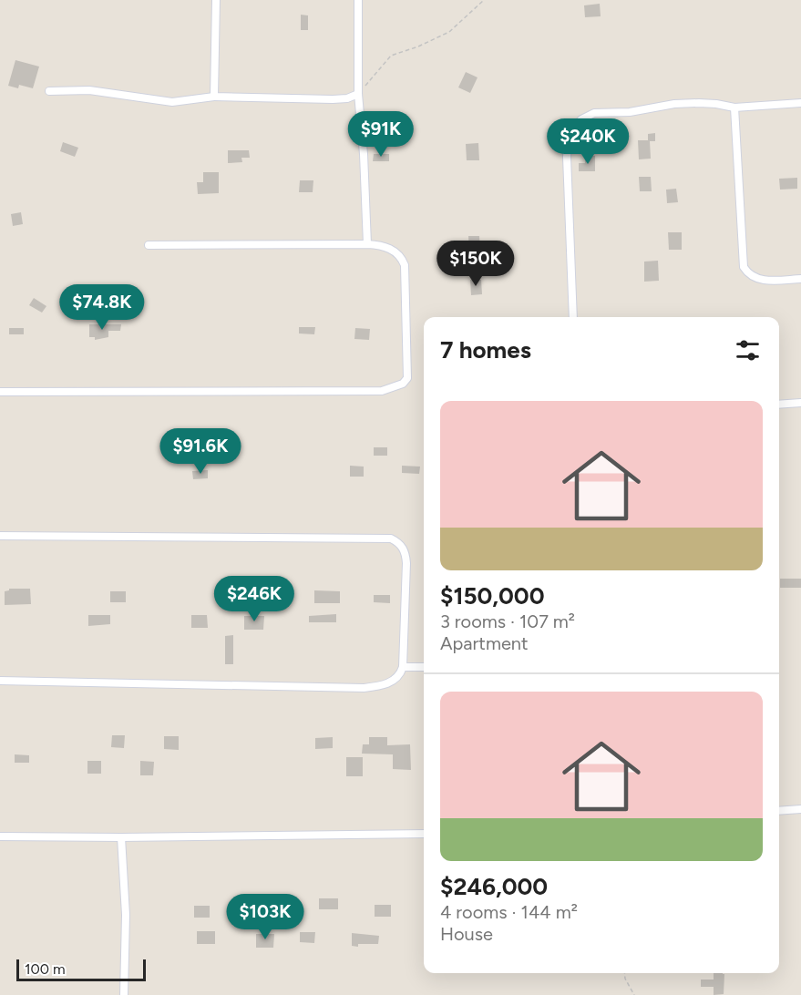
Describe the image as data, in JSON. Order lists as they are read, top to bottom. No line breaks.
{"scale_bar":"100 m","page":{"price":["$91K","$240K","$150K","$74.8K","$91.6K","$246K","$103K"],"heading":"7 homes","list":[{"name":"$150,000","note":"3 rooms · 107 m² · Apartment"},{"name":"$246,000","note":"4 rooms · 144 m² · House"}],"scale":"100 m"}}
